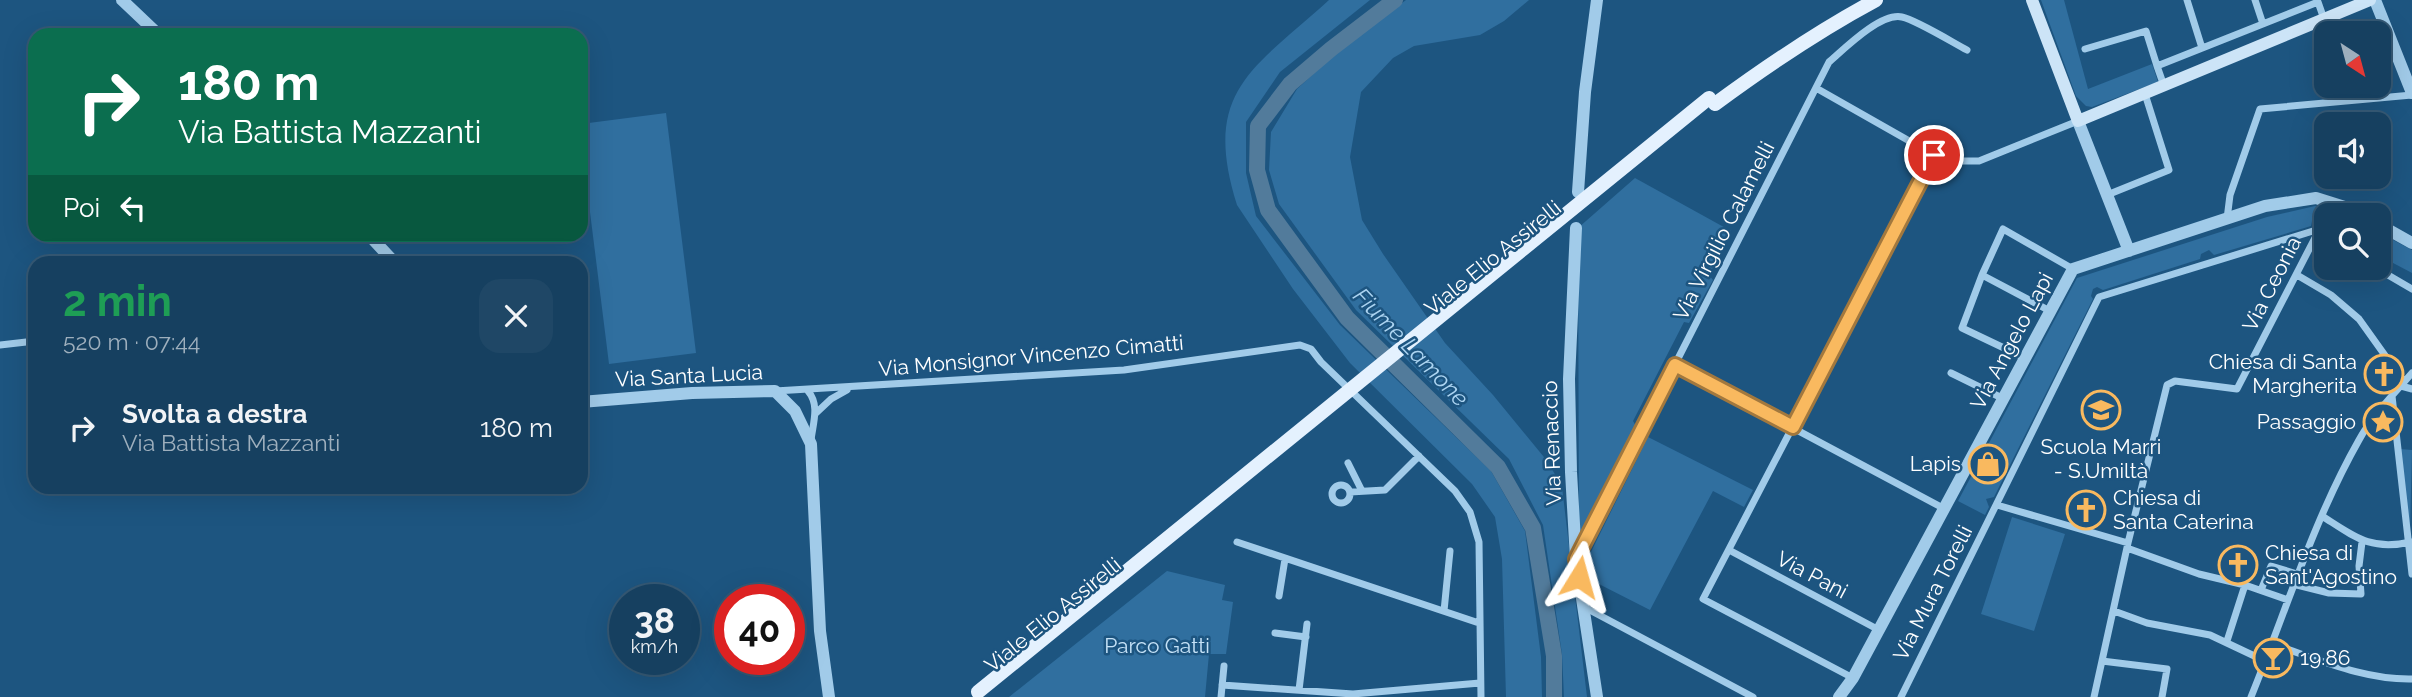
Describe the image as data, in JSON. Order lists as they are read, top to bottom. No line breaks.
{"streets":{"main road":["Viale Elio Assirelli"],"street":["Via Virgilio Calamelli","Via Ceonia","Via Angelo Lapi","Via Monsignor Vincenzo Cimatti","Via Santa Lucia","Via Renaccio","Via Pani","Via Mura Torelli"]},"crossings":[["Via Virgilio Calamelli","Via Renaccio"],["Via Angelo Lapi","Via Pani"],["Via Monsignor Vincenzo Cimatti","Via Santa Lucia"]],"water":["Fiume Lamone"],"parks":["Parco Gatti"],"places":{"church":["Chiesa di Santa Margherita","Chiesa di Santa Caterina","Chiesa di Sant'Agostino"],"school or university":["Scuola Marri - S.Umiltà"],"place":["Passaggio"],"shop":["Lapis"],"bar":["19.86"]},"north":"bottom right","page":{"turn":["180 m","Via Battista Mazzanti"],"then":"Poi","heading":["2 min","520 m · 07:44"],"list":[{"name":"Svolta a destra","note":"Via Battista Mazzanti","value":"180 m"}],"speed":"38 km/h","limit":"40"}}
